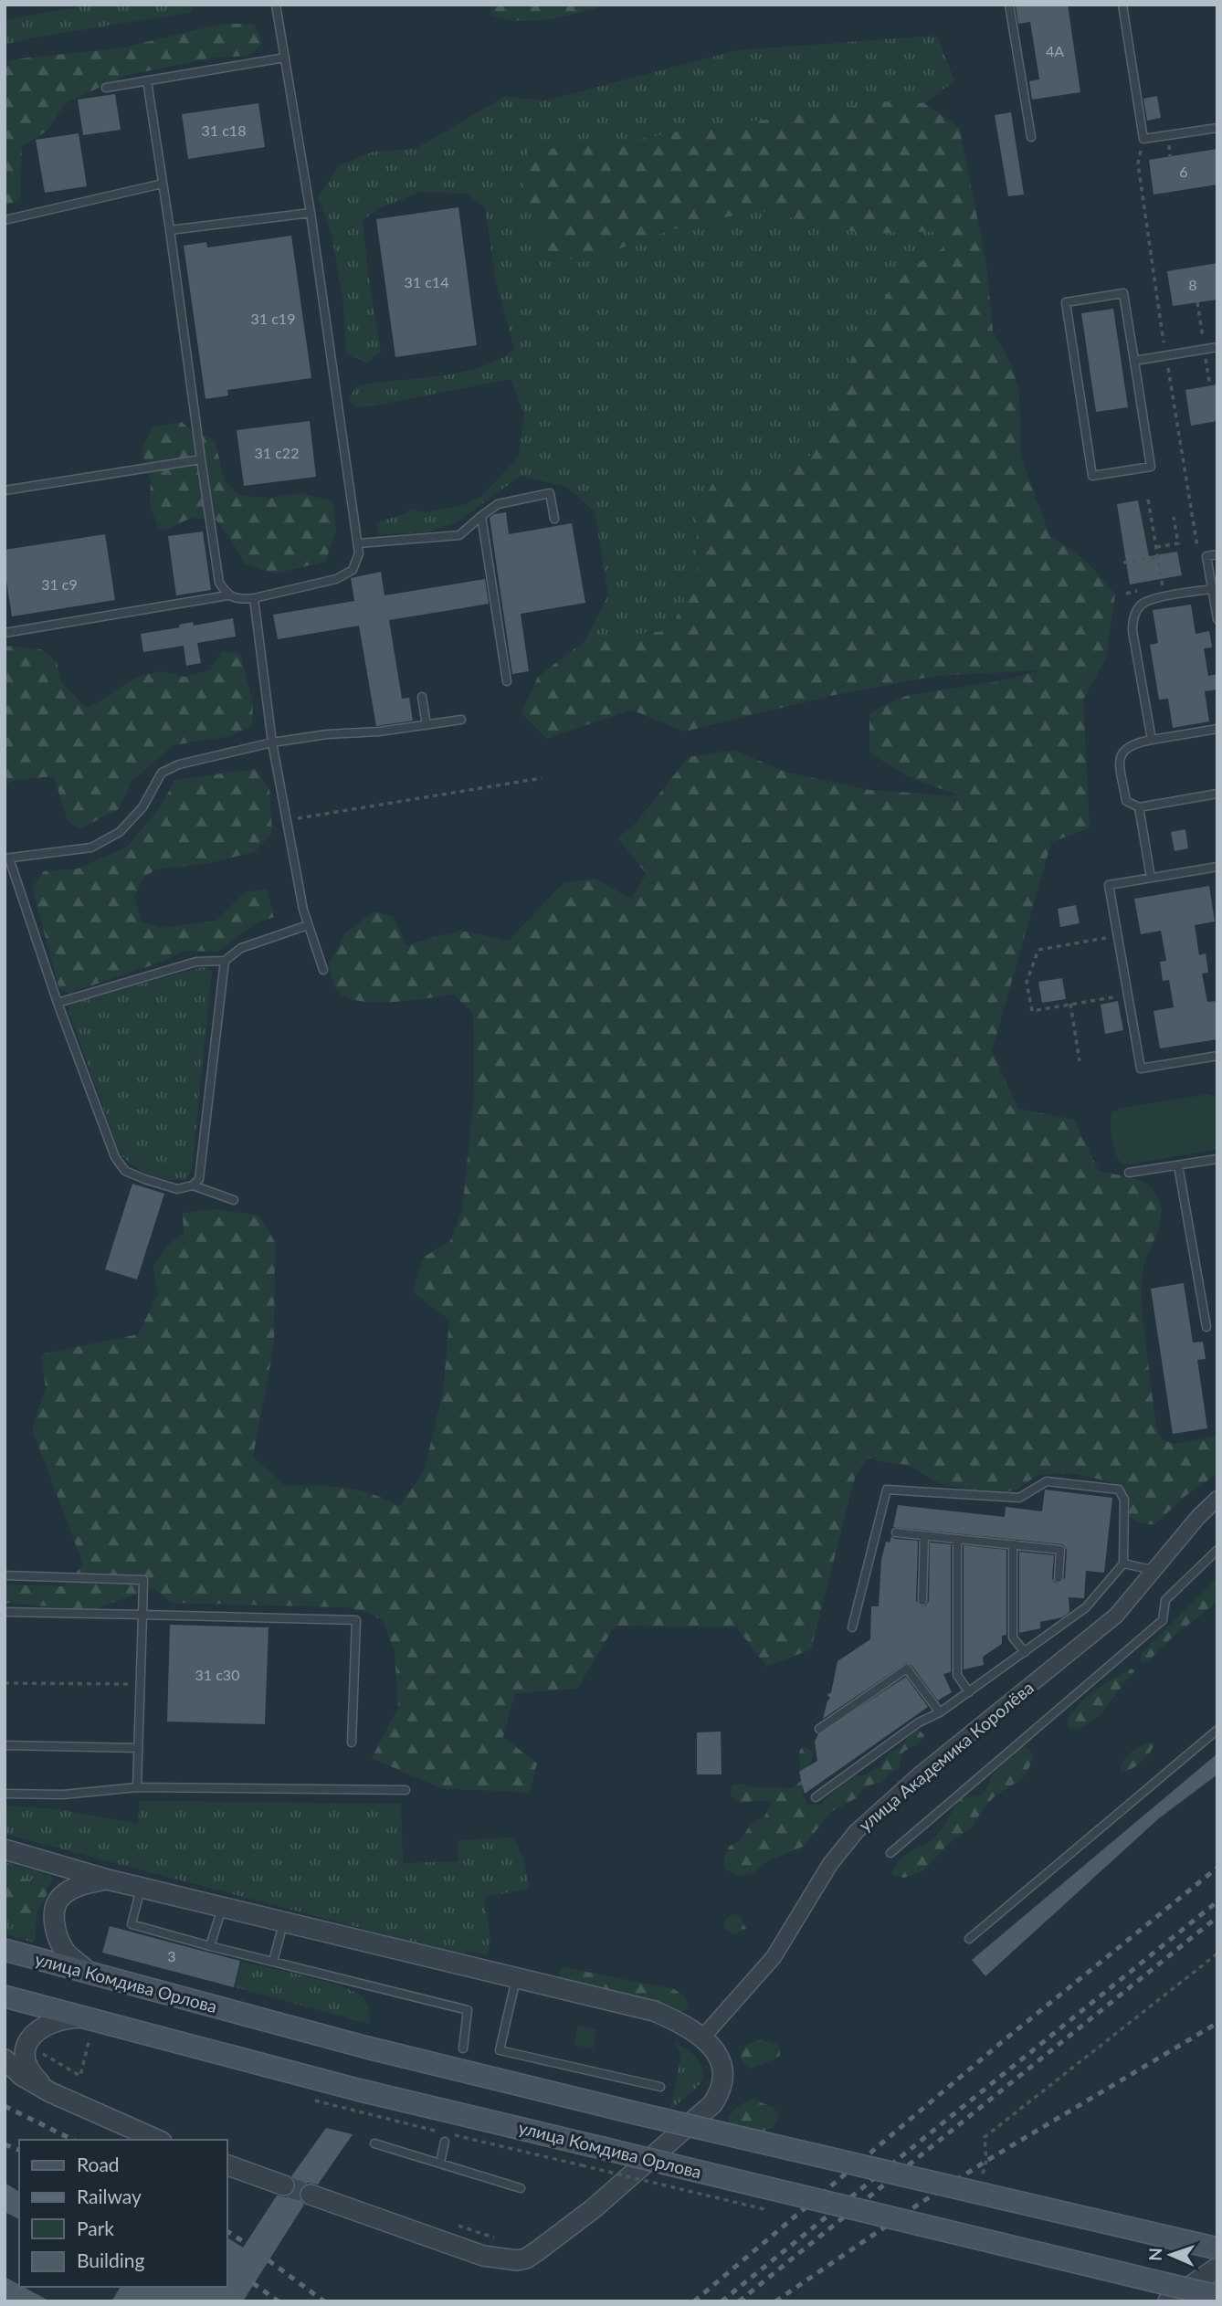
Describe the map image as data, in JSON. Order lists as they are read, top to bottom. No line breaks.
{"streets":{"main road":["улица Комдива Орлова"],"street":["улица Академика Королёва"]},"house_numbers":["4А","31 с18","6","31 с14","8","31 с19","31 с22","31 с9","31 с30","3"],"legend":["Road","Railway","Park","Building"],"north":"left"}
